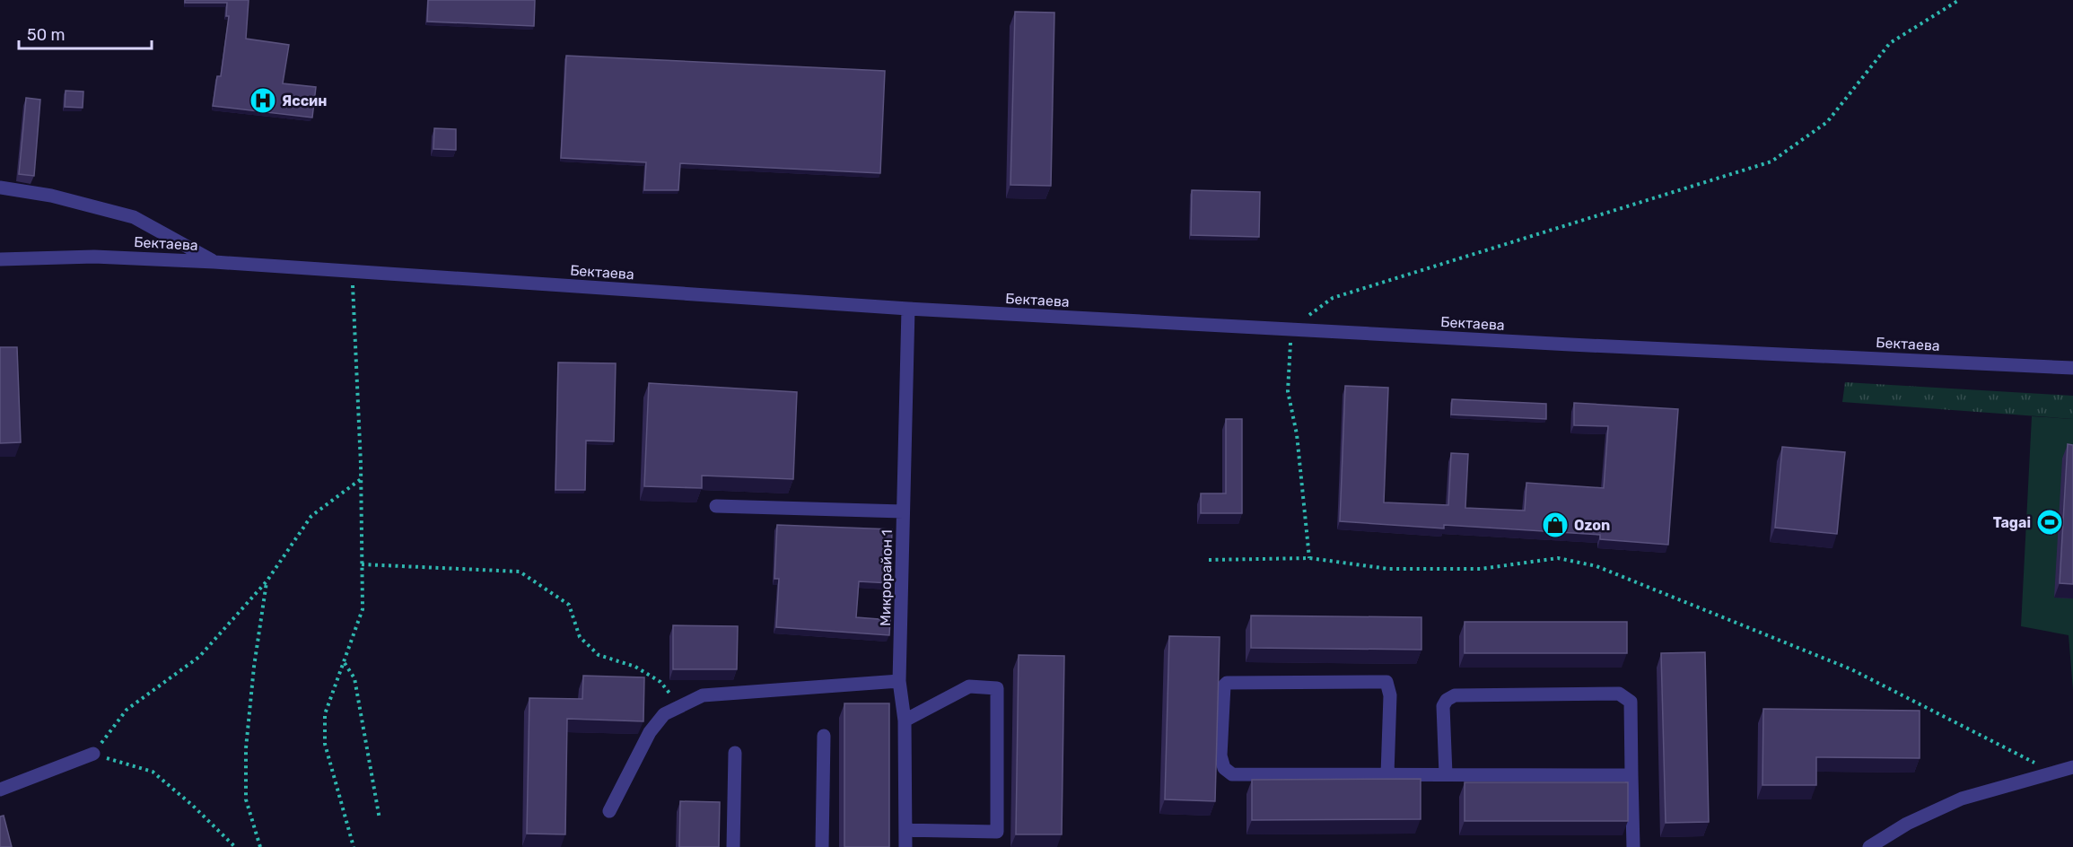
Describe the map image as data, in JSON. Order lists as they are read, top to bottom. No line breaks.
{"streets":{"street":["Бектаева","Микрорайон 1"]},"crossings":[["Бектаева","Микрорайон 1"]],"places":{"hospital":["Яссин"],"sports":["Tagai"],"shop":["Ozon"]},"scale_bar":"50 m"}
